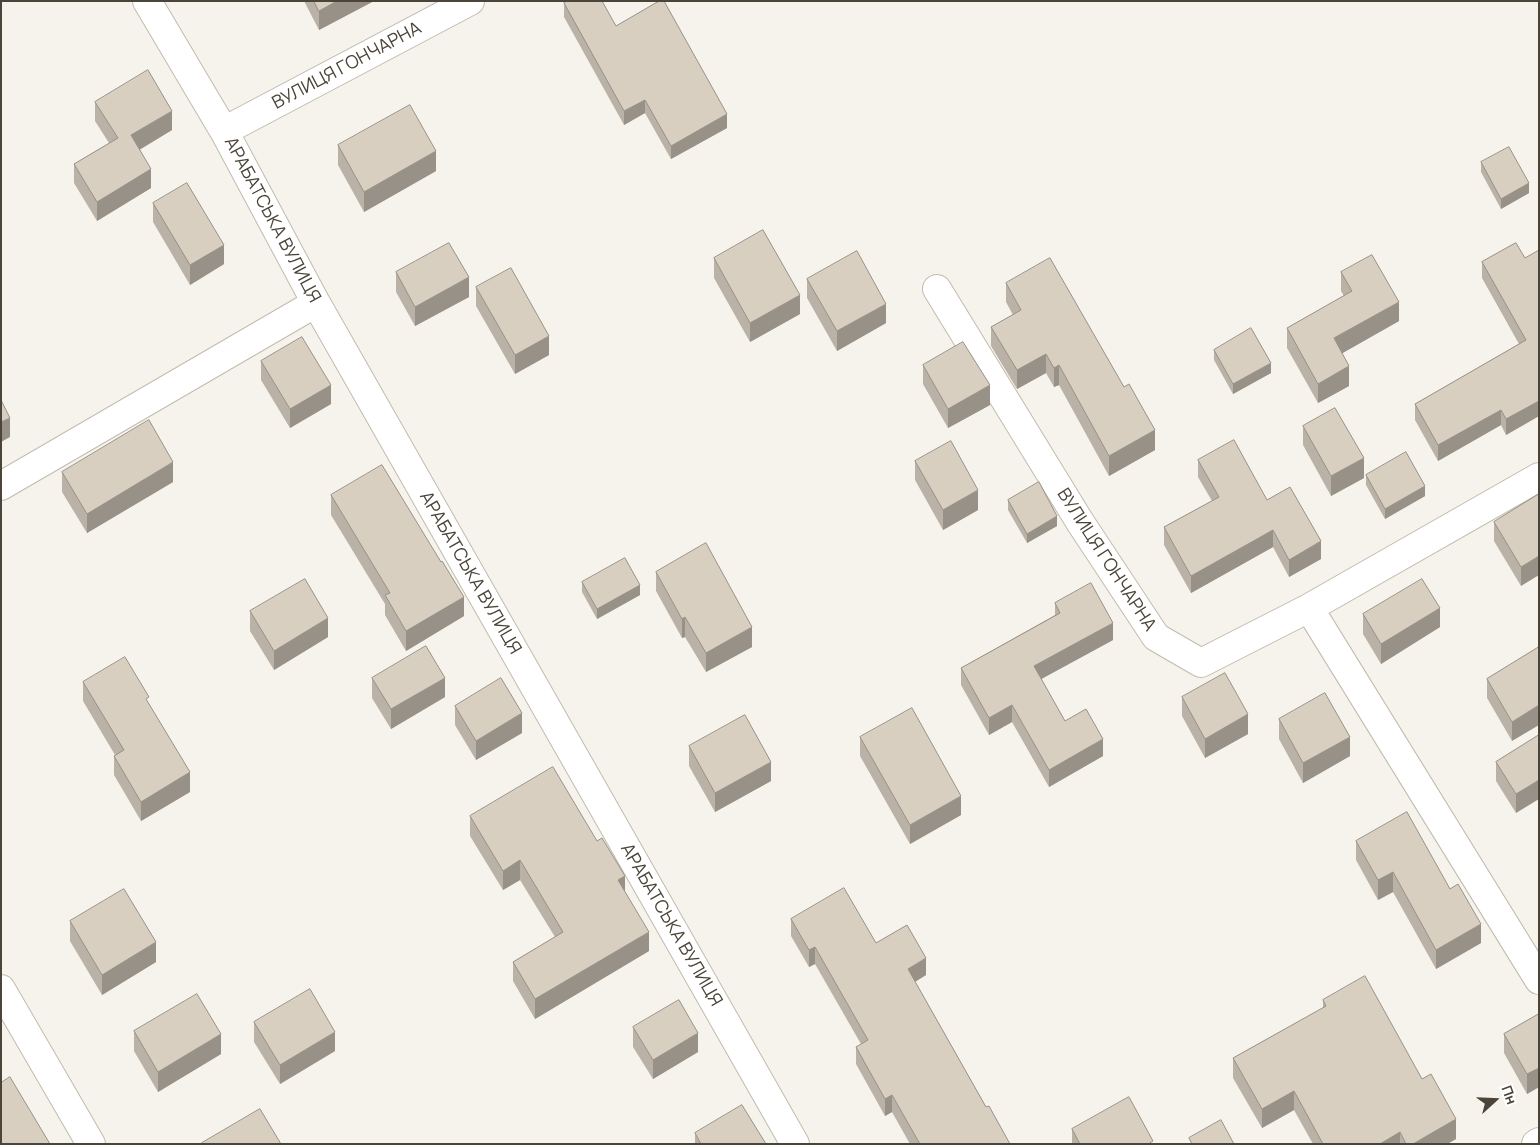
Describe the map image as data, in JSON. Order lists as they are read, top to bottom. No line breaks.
{"streets":{"street":["ВУЛИЦЯ ГОНЧАРНА","АРАБАТСЬКА ВУЛИЦЯ"]},"crossings":[["ВУЛИЦЯ ГОНЧАРНА","АРАБАТСЬКА ВУЛИЦЯ"]],"north":"right"}
